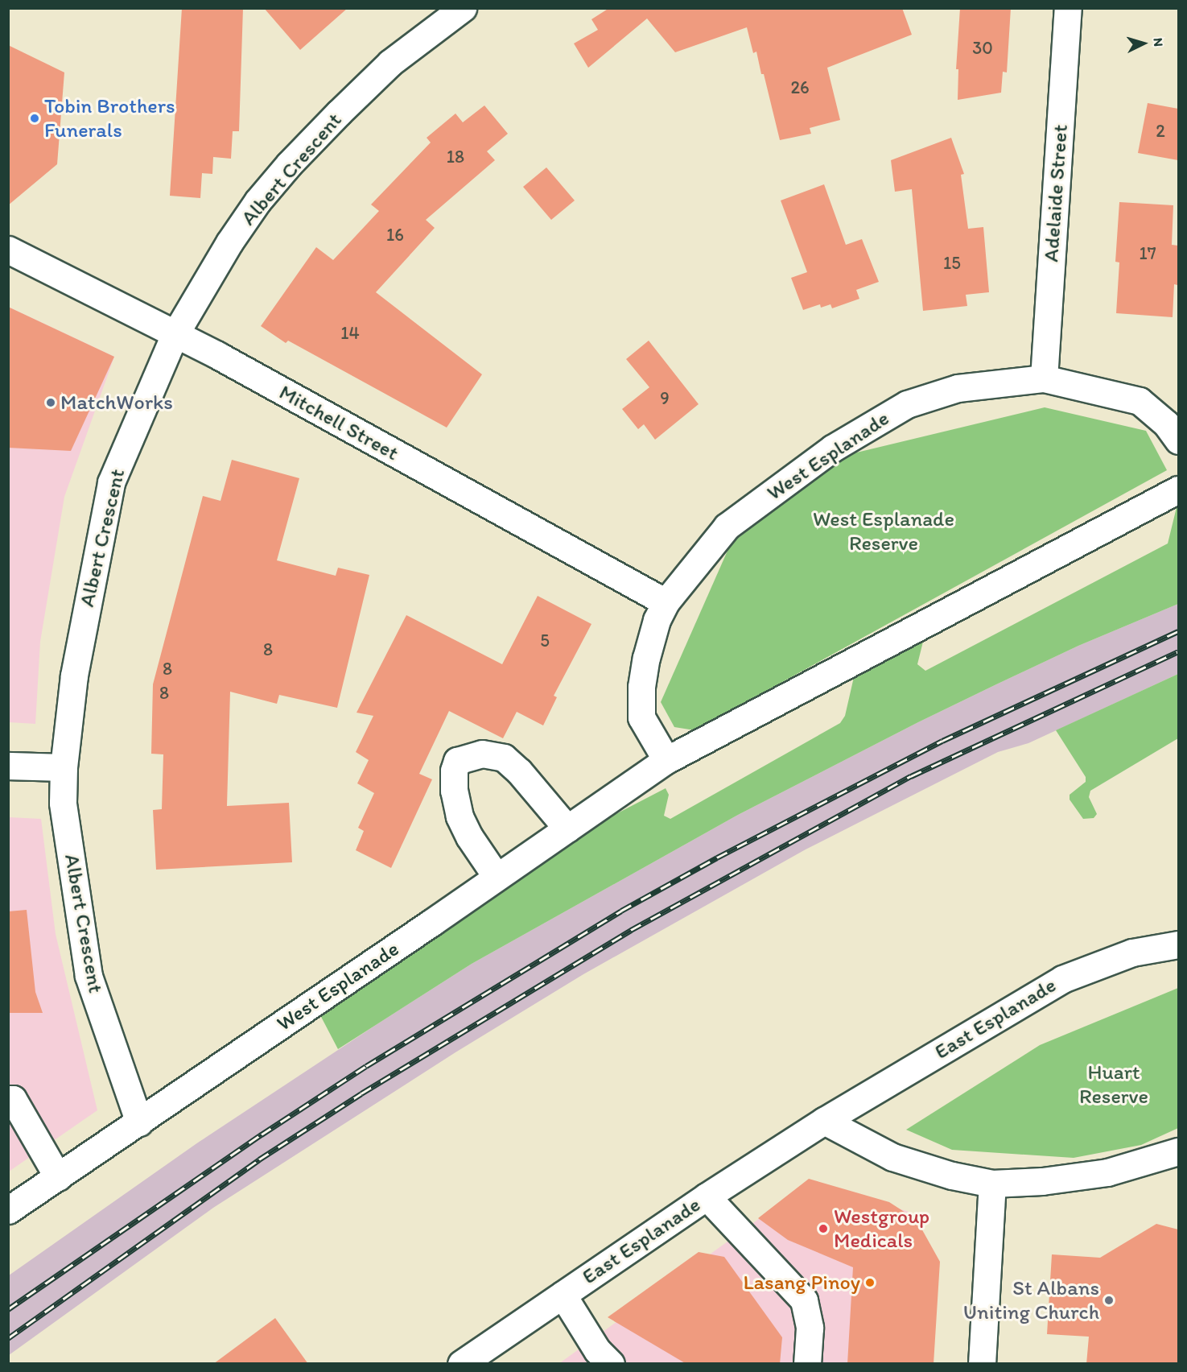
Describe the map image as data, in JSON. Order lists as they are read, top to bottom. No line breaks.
{"streets":{"street":["Albert Crescent","Adelaide Street","Mitchell Street","West Esplanade","East Esplanade"]},"crossings":[["Albert Crescent","Mitchell Street"],["Albert Crescent","West Esplanade"],["Adelaide Street","West Esplanade"],["Mitchell Street","West Esplanade"]],"parks":["West Esplanade Reserve","Huart Reserve"],"places":["Tobin Brothers Funerals","MatchWorks","Westgroup Medicals","Lasang Pinoy","St Albans Uniting Church"],"house_numbers":["30","26","2","18","16","17","15","14","9","5","8","8","8"],"north":"right"}
